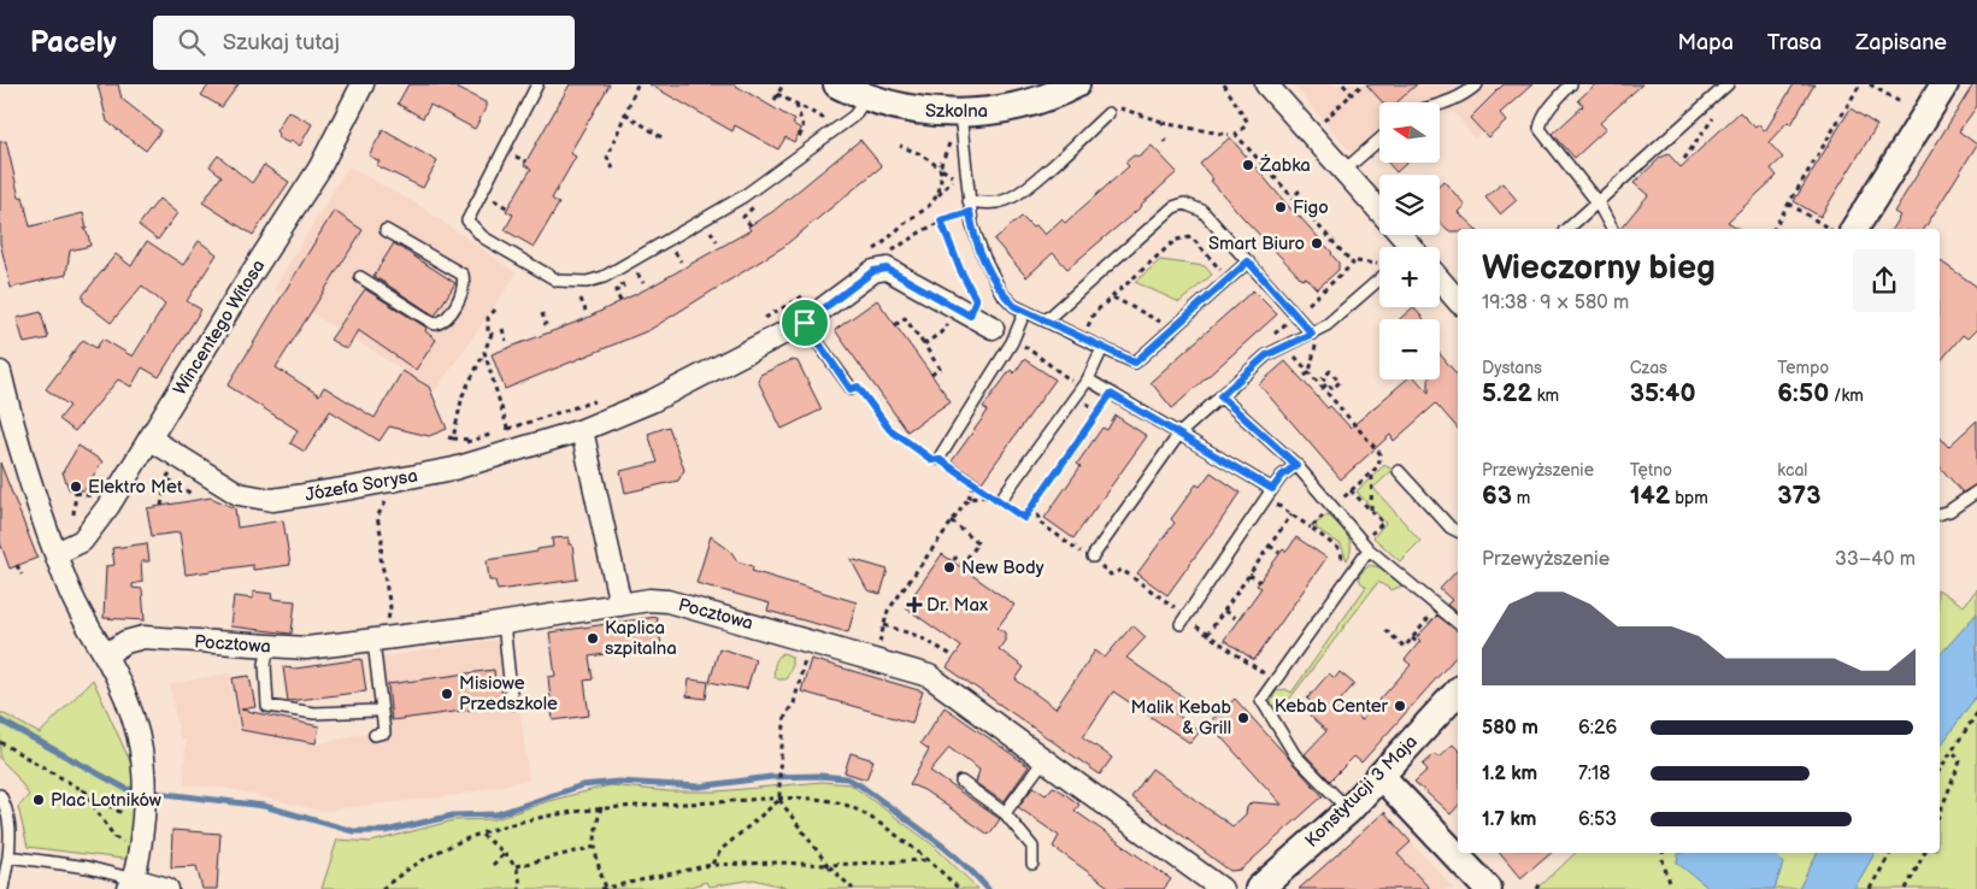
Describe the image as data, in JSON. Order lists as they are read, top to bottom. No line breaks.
{"streets":{"street":["Szkolna","Wincentego Witosa","Józefa Sorysa","Pocztowa","Konstytucji 3 Maja"]},"crossings":[["Wincentego Witosa","Józefa Sorysa"]],"places":{"other":["Żabka","Figo","Smart Biuro","Elektro Met","New Body","Kaplica szpitalna","Misiowe Przedszkole","Kebab Center","Malik Kebab & Grill","Plac Lotników"],"health":["Dr. Max"]},"north":"left","page":{"header":"Pacely","search":"Szukaj tutaj","nav":["Mapa","Trasa","Zapisane"],"map_buttons":["+","−"],"heading":["Wieczorny bieg","19:38 · 9 × 580 m"],"stats":[["Dystans","5.22 km"],["Czas","35:40"],["Tempo","6:50 /km"],["Przewyższenie","63 m"],["Tętno","142 bpm"],["kcal","373"]],"chart":["Przewyższenie","33–40 m"],"list":[{"name":"580 m","note":"6:26"},{"name":"1.2 km","note":"7:18"},{"name":"1.7 km","note":"6:53"}]}}
